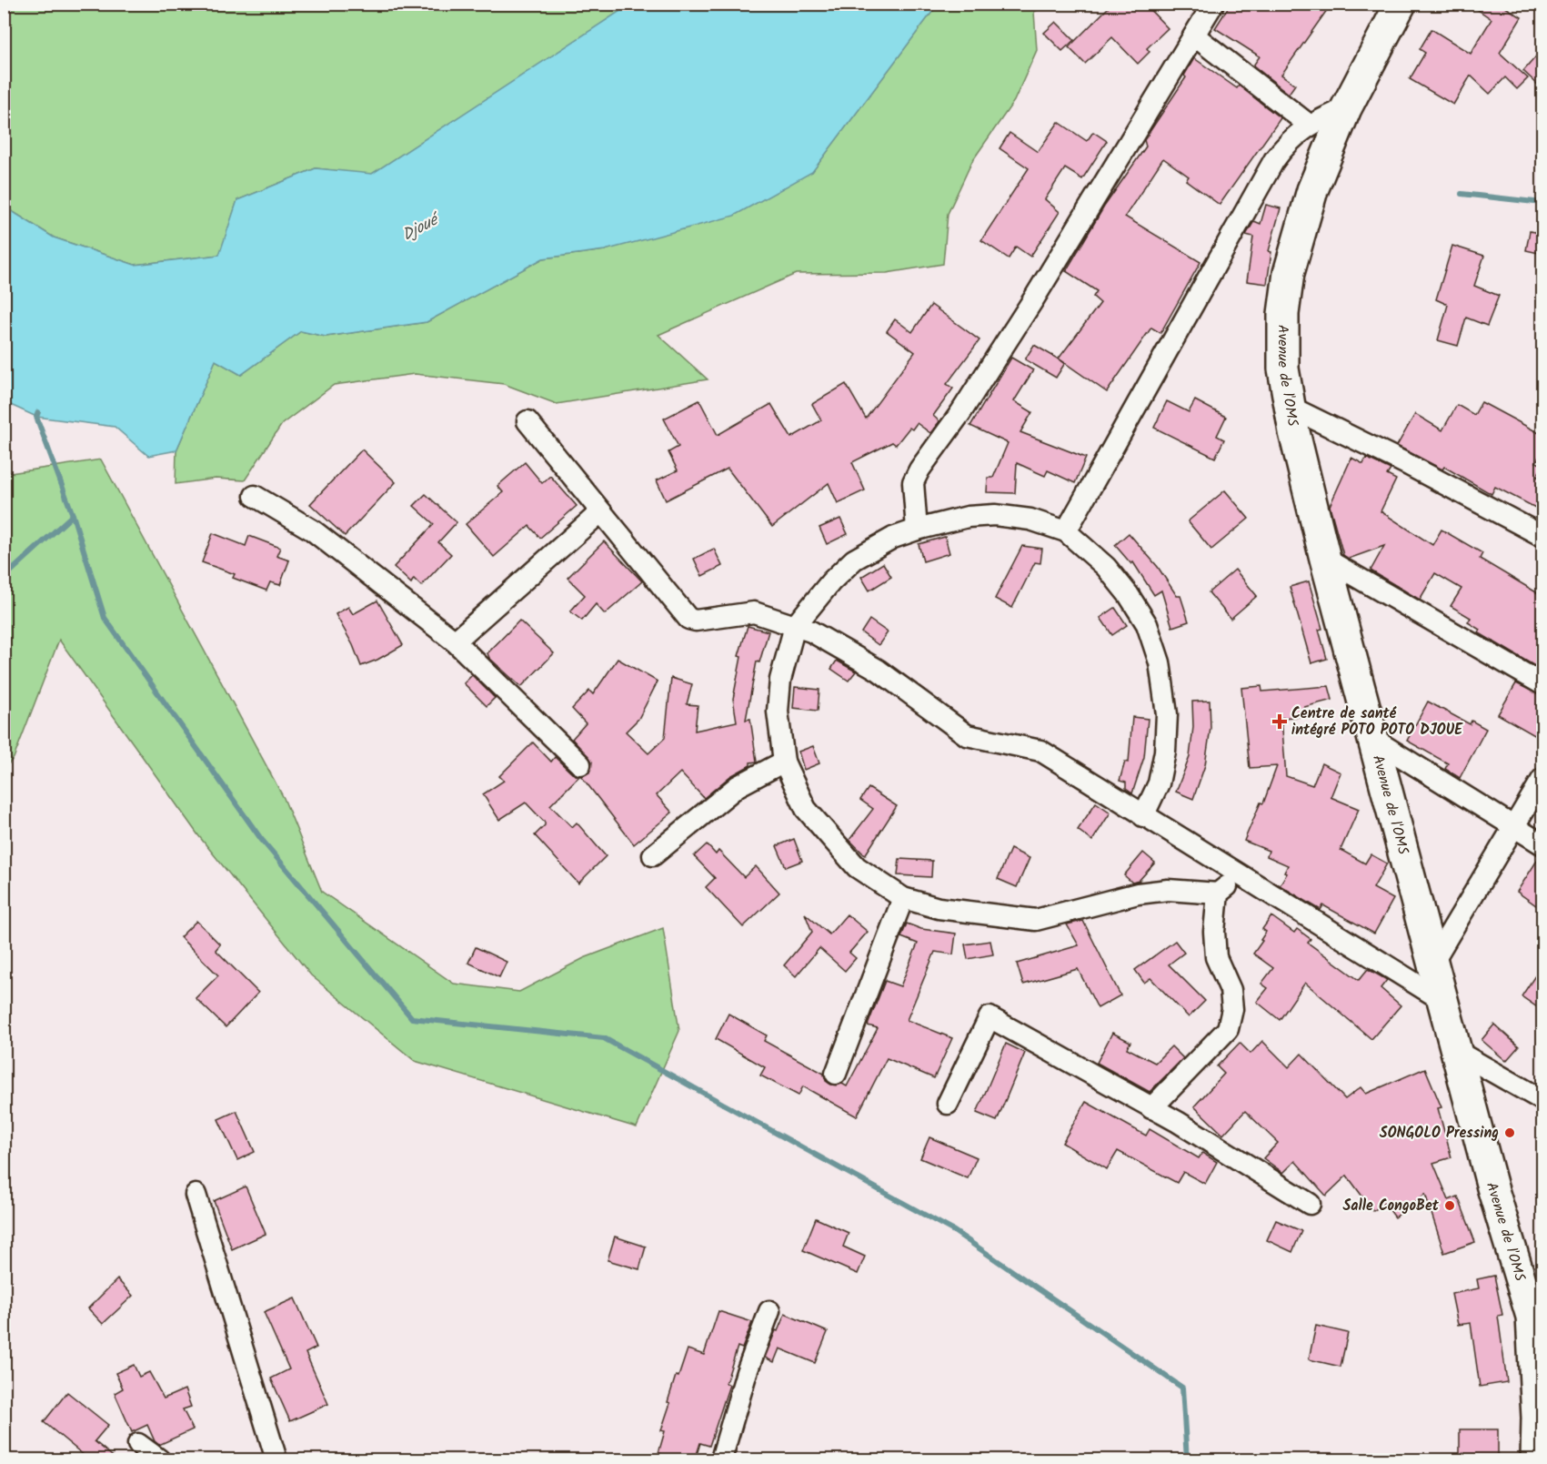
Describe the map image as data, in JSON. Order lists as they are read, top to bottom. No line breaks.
{"streets":{"street":["Avenue de l'OMS"]},"water":["Djoué"],"places":{"health":["Centre de santé intégré POTO POTO DJOUE"],"other":["SONGOLO Pressing","Salle CongoBet"]}}
